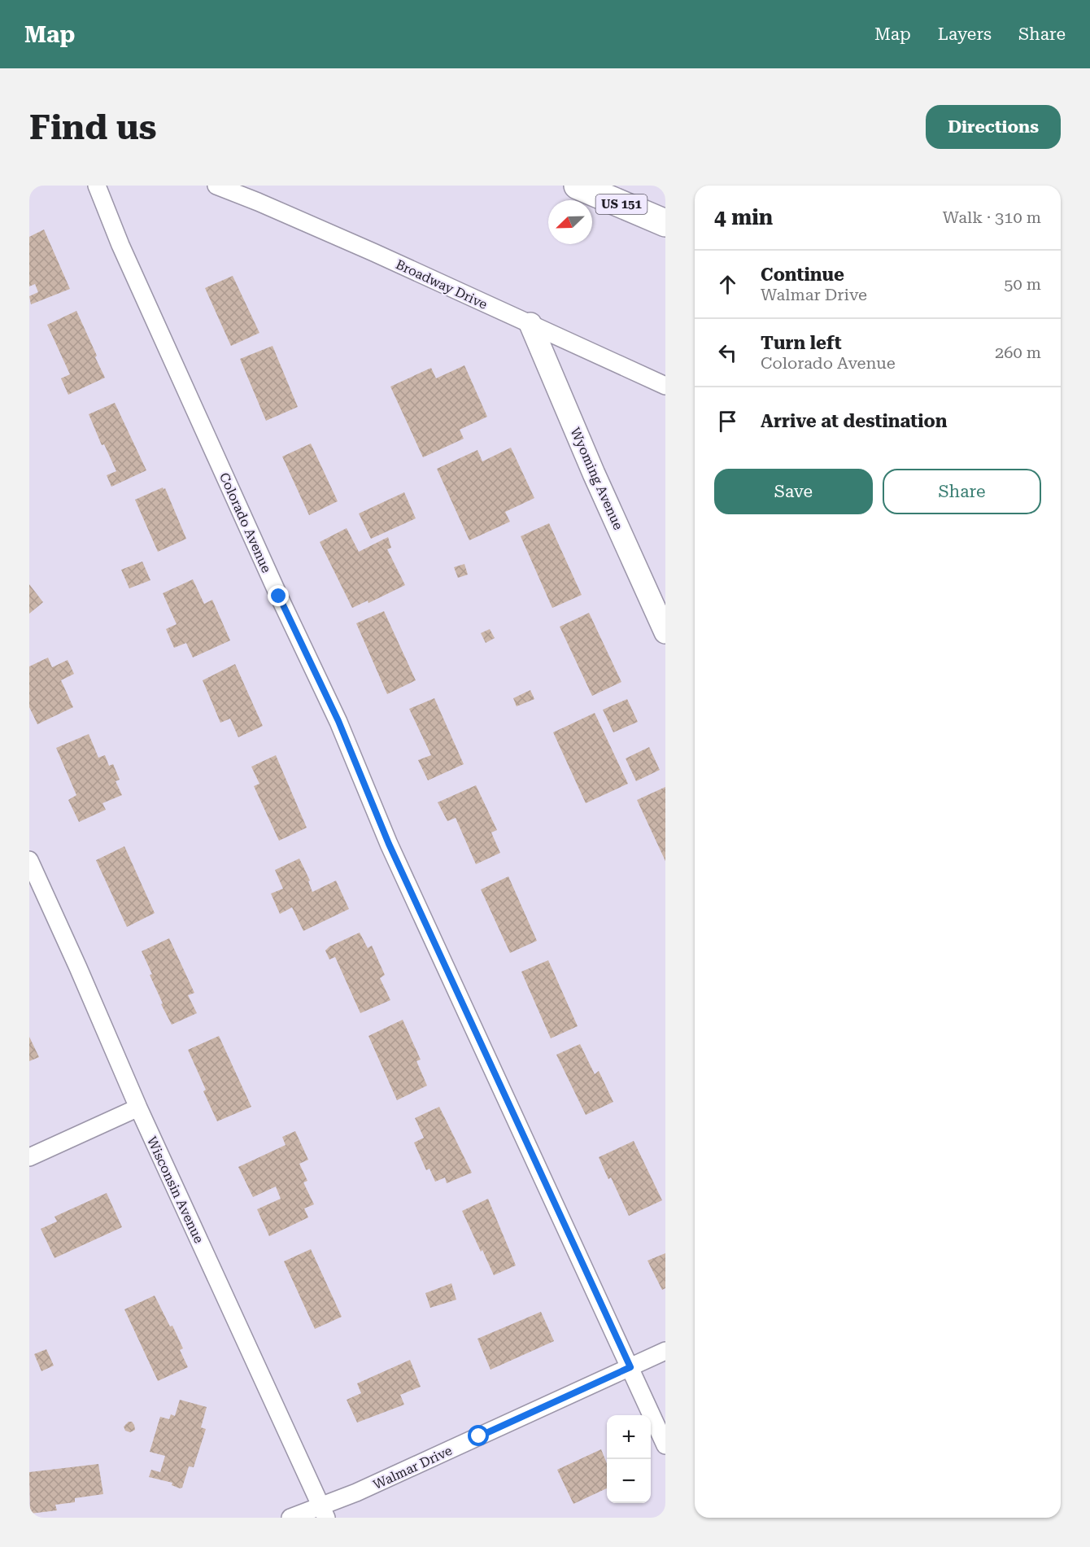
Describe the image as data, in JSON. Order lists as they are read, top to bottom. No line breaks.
{"streets":{"highway":["US 151"],"street":["Broadway Drive","Wyoming Avenue","Colorado Avenue","Wisconsin Avenue","Walmar Drive"]},"crossings":[["Broadway Drive","Wyoming Avenue"],["Colorado Avenue","Walmar Drive"],["Wisconsin Avenue","Walmar Drive"]],"north":"bottom left","page":{"header":"Map","nav":["Map","Layers","Share"],"buttons":["Directions",["Save","Share"]],"title":"Find us","heading":["4 min","Walk · 310 m"],"list":[["Continue","Walmar Drive","50 m"],["Turn left","Colorado Avenue","260 m"],"Arrive at destination"],"map_buttons":["+","−"]}}
